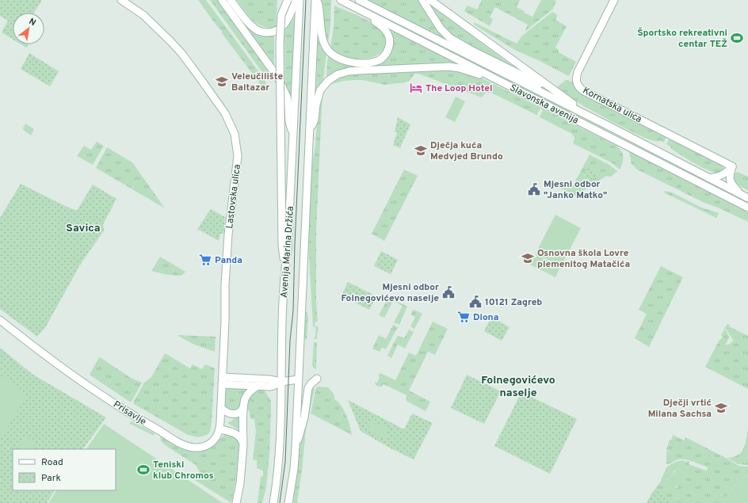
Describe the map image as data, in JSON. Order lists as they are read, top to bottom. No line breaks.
{"streets":{"main road":["Slavonska avenija","Kornatska ulica","Lastovska ulica","Avenija Marina Držića","Prisavlje"]},"crossings":[["Lastovska ulica","Prisavlje"]],"districts":["Savica","Folnegovićevo naselje"],"places":{"sports":["Športsko rekreativni centar TEŽ","Teniski klub Chromos"],"school or university":["Veleučilište Baltazar","Dječja kuća Medvjed Brundo","Osnovna škola Lovre plemenitog Matačića","Dječji vrtić Milana Sachsa"],"hotel":["The Loop Hotel"],"public building":["Mjesni odbor \"Janko Matko\"","Mjesni odbor Folnegovićevo naselje","10121 Zagreb"],"supermarket":["Panda","Diona"]},"legend":["Road","Park"],"north":"top right"}
